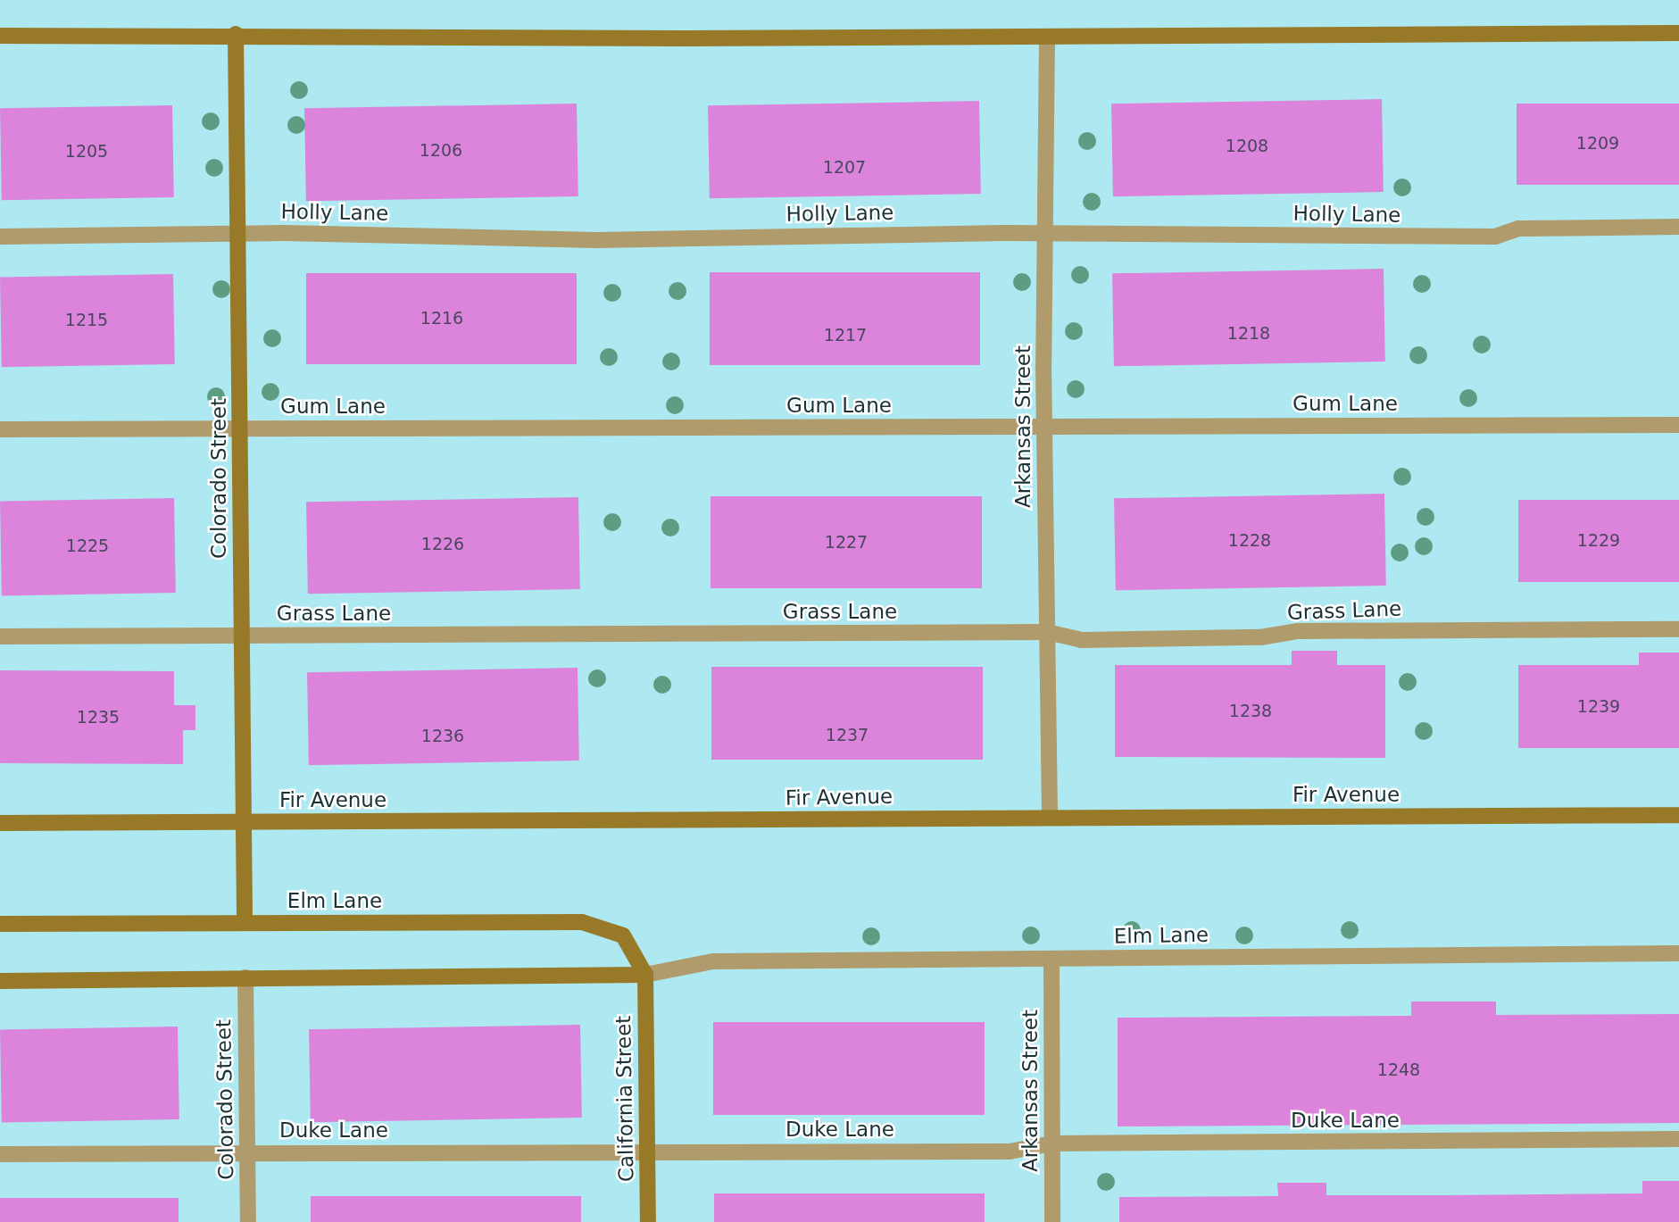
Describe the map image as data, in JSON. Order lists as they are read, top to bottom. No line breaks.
{"streets":{"street":["Holly Lane","Gum Lane","Arkansas Street","Colorado Street","Grass Lane","Fir Avenue","Elm Lane","California Street","Duke Lane"]},"crossings":[["Holly Lane","Arkansas Street"],["Holly Lane","Colorado Street"],["Gum Lane","Arkansas Street"],["Gum Lane","Colorado Street"],["Arkansas Street","Grass Lane"],["Arkansas Street","Fir Avenue"],["Arkansas Street","Elm Lane"],["Arkansas Street","Duke Lane"],["Colorado Street","Grass Lane"],["Colorado Street","Fir Avenue"],["Colorado Street","Elm Lane"],["Colorado Street","Duke Lane"],["Elm Lane","California Street"],["California Street","Duke Lane"]],"house_numbers":["1209","1208","1206","1205","1207","1216","1215","1218","1217","1228","1229","1227","1226","1225","1239","1238","1235","1237","1236","1248"]}
